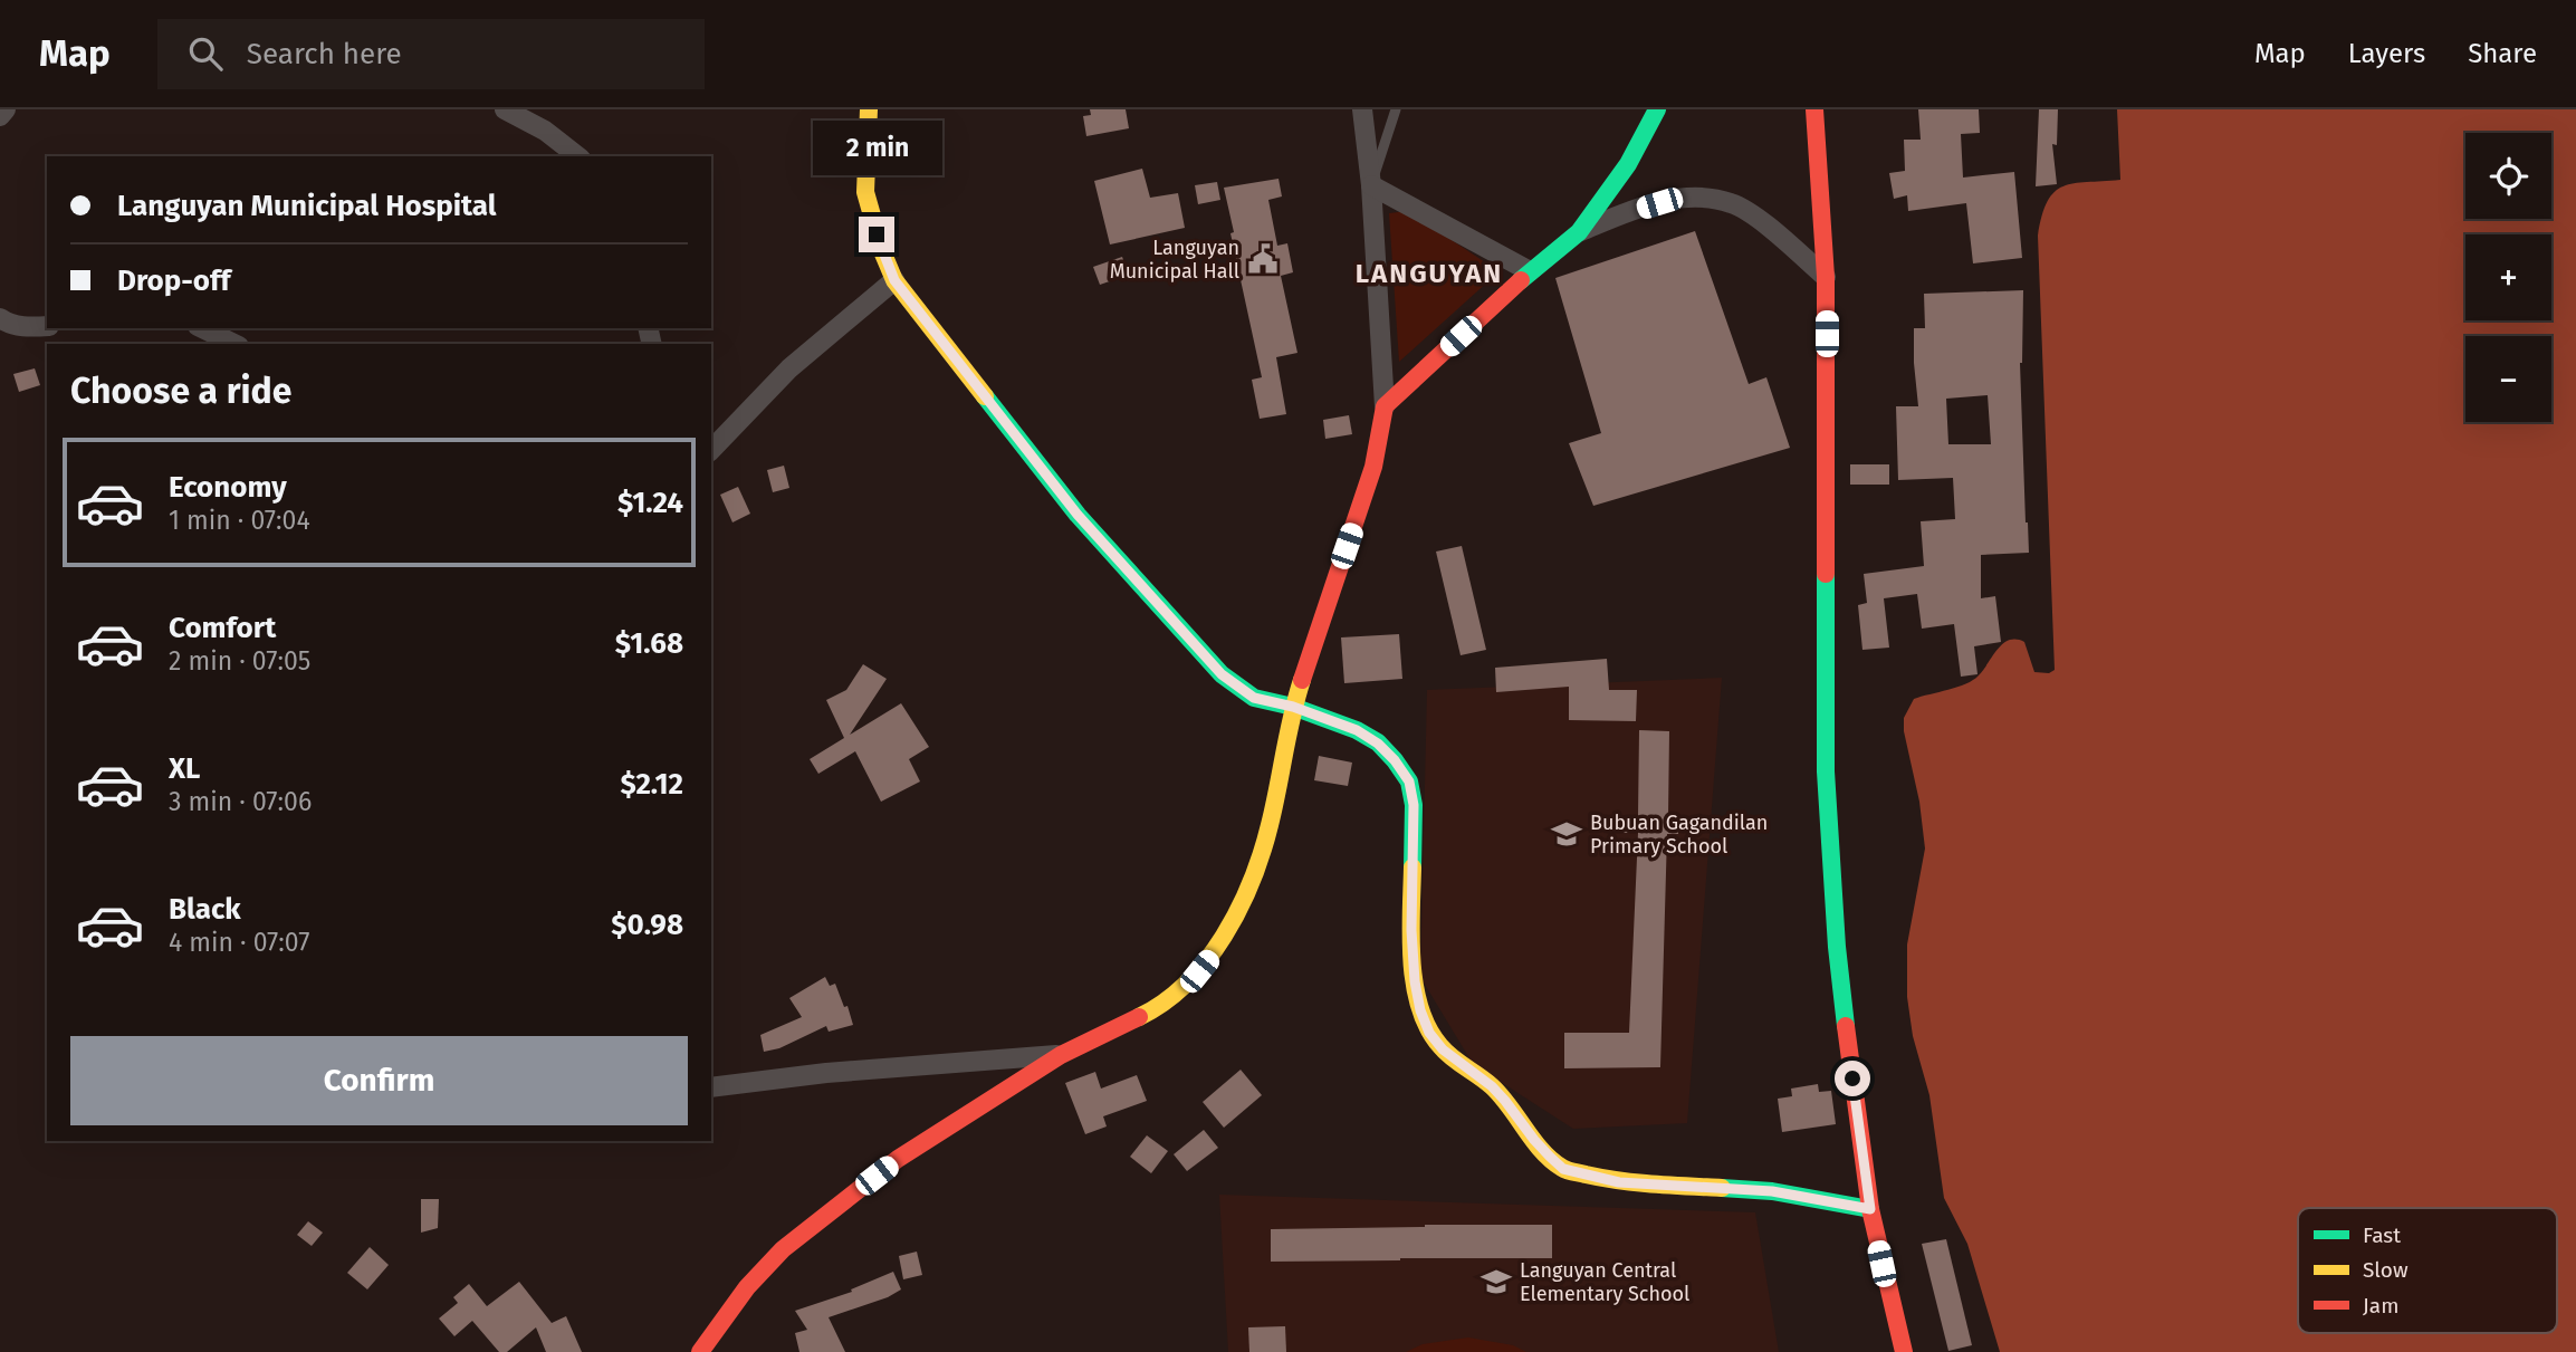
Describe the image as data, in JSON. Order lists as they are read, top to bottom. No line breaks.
{"districts":["LANGUYAN"],"places":{"public building":["Languyan Municipal Hall"],"school or university":["Bubuan Gagandilan Primary School","Languyan Central Elementary School"]},"legend":["Fast","Slow","Jam"],"page":{"header":"Map","search":"Search here","nav":["Map","Layers","Share"],"bubble":"2 min","map_buttons":["+","−"],"banner":["Languyan Municipal Hospital","Drop-off"],"heading":"Choose a ride","list":[{"name":"Economy","note":"1 min · 07:04","value":"$1.24"},{"name":"Comfort","note":"2 min · 07:05","value":"$1.68"},{"name":"XL","note":"3 min · 07:06","value":"$2.12"},{"name":"Black","note":"4 min · 07:07","value":"$0.98"}],"buttons":"Confirm"}}
